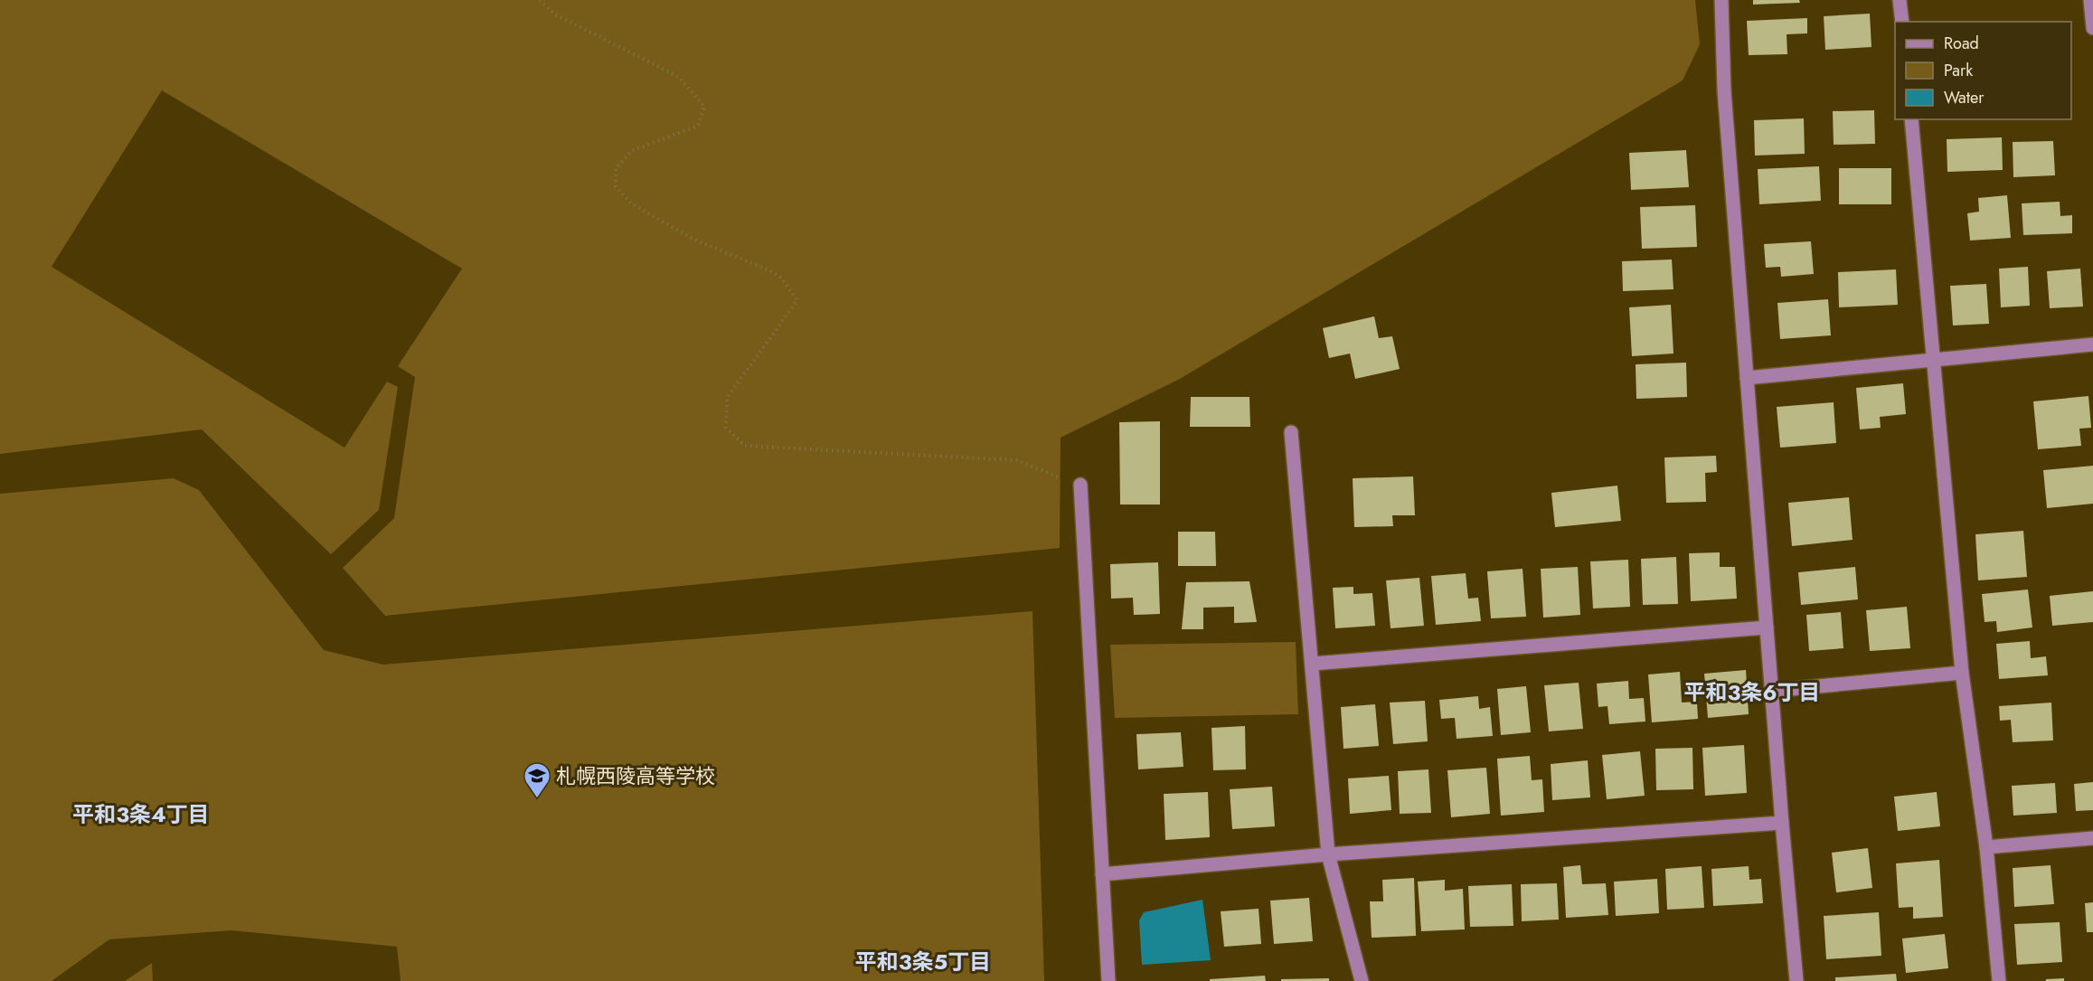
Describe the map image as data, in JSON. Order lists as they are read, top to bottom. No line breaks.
{"districts":["平和3条6丁目","平和3条4丁目","平和3条5丁目"],"places":{"school or university":["札幌西陵高等学校"]},"legend":["Road","Park","Water"]}
